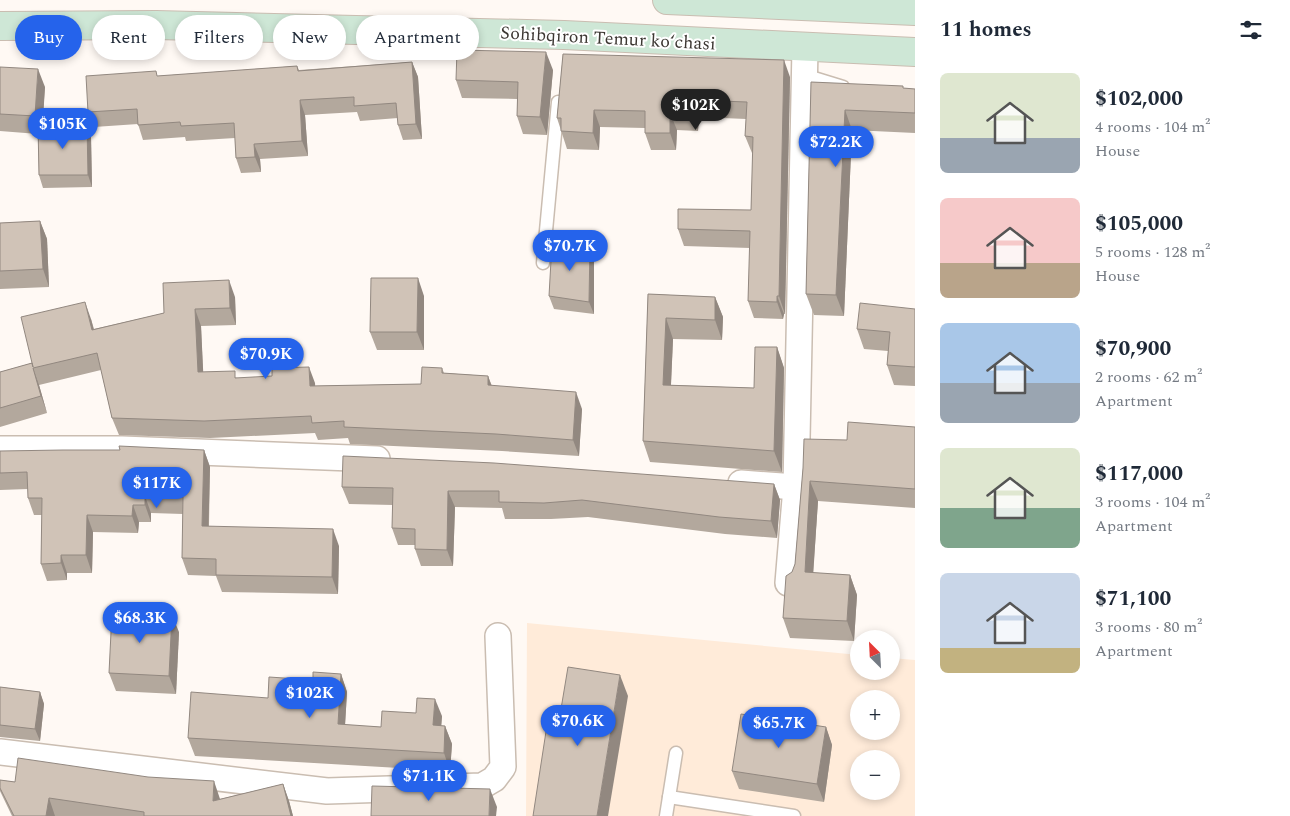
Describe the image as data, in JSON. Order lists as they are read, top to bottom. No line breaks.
{"streets":{"main road":["Sohibqiron Temur koʻchasi"]},"north":"top left","page":{"heading":"11 homes","chip":["Buy","Rent","Filters","New","Apartment"],"list":[{"name":"$102,000","note":"4 rooms · 104 m² · House"},{"name":"$105,000","note":"5 rooms · 128 m² · House"},{"name":"$70,900","note":"2 rooms · 62 m² · Apartment"},{"name":"$117,000","note":"3 rooms · 104 m² · Apartment"},{"name":"$71,100","note":"3 rooms · 80 m² · Apartment"}],"price":["$102K","$105K","$72.2K","$70.7K","$70.9K","$117K","$68.3K","$102K","$70.6K","$65.7K","$71.1K"],"map_buttons":["+","−"]}}
